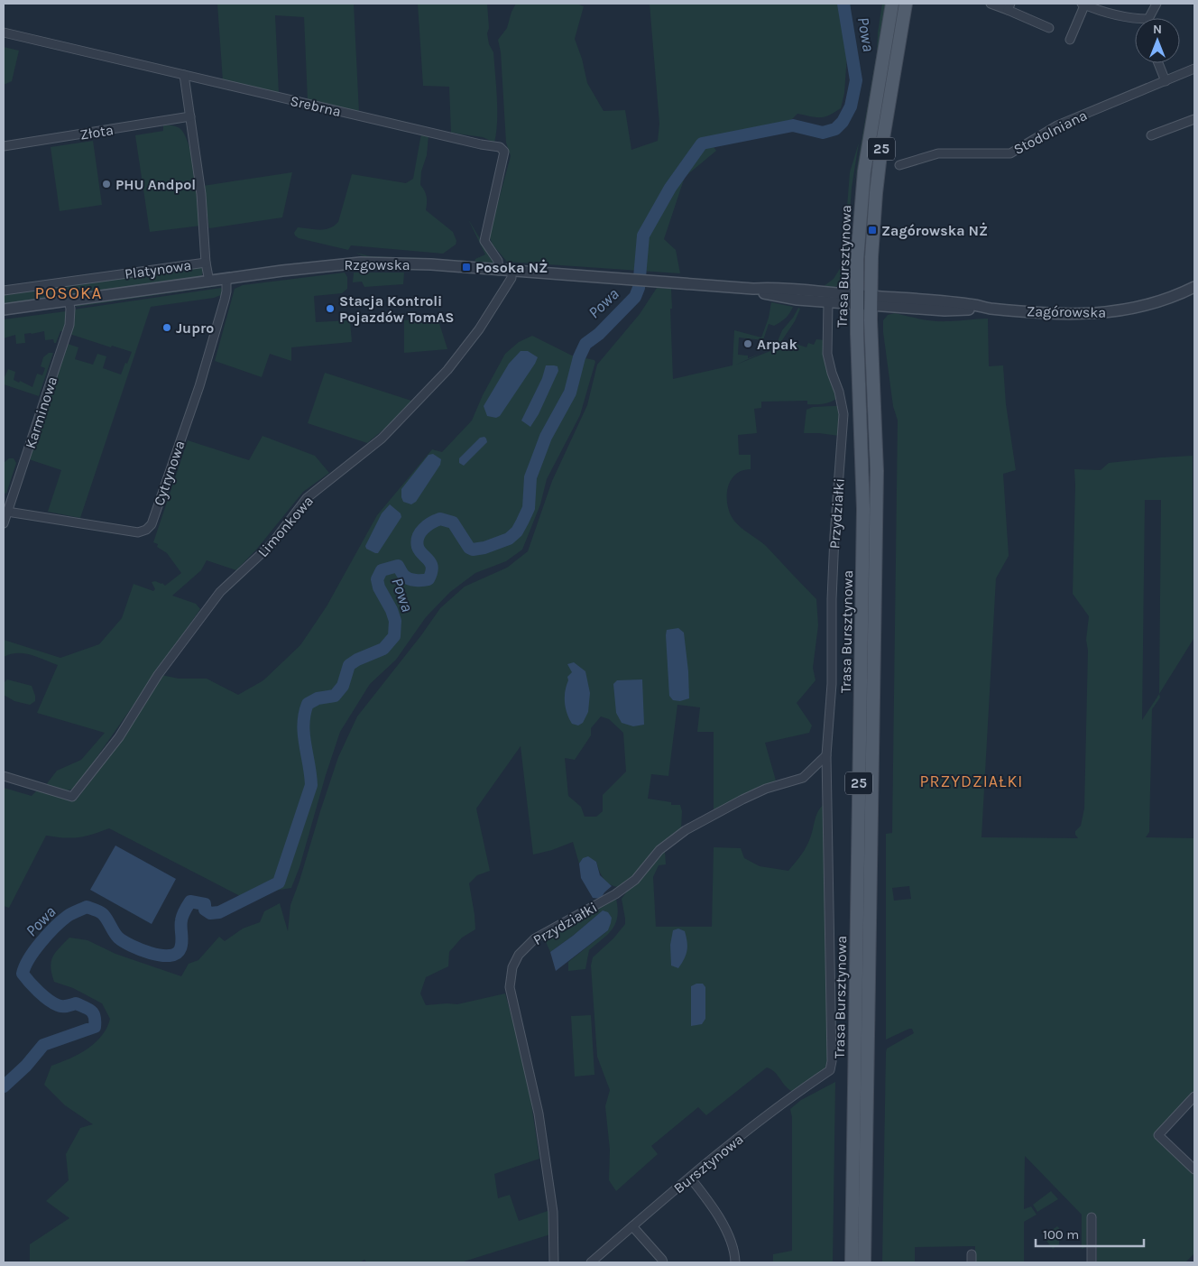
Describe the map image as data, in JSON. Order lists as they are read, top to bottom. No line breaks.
{"streets":{"main road":["25","Trasa Bursztynowa"],"street":["Srebrna","Złota","Stodolniana","Rzgowska","Platynowa","Zagórowska","Karminowa","Cytrynowa","Przydziałki","Limonkowa","Bursztynowa"]},"crossings":[["Srebrna","Rzgowska"],["Srebrna","Platynowa"],["Złota","Platynowa"],["Rzgowska","Platynowa"],["Rzgowska","Zagórowska"],["Rzgowska","Karminowa"],["Rzgowska","Cytrynowa"],["Rzgowska","Limonkowa"],["Trasa Bursztynowa","Zagórowska"],["Zagórowska","Przydziałki"],["Karminowa","Cytrynowa"],["Przydziałki","Bursztynowa"]],"districts":["POSOKA","PRZYDZIAŁKI"],"water":["Powa"],"places":{"other":["PHU Andpol","Stacja Kontroli Pojazdów TomAS","Jupro","Arpak"],"transit":["Zagórowska NŻ","Posoka NŻ"]},"scale_bar":"100 m","north":"top"}
